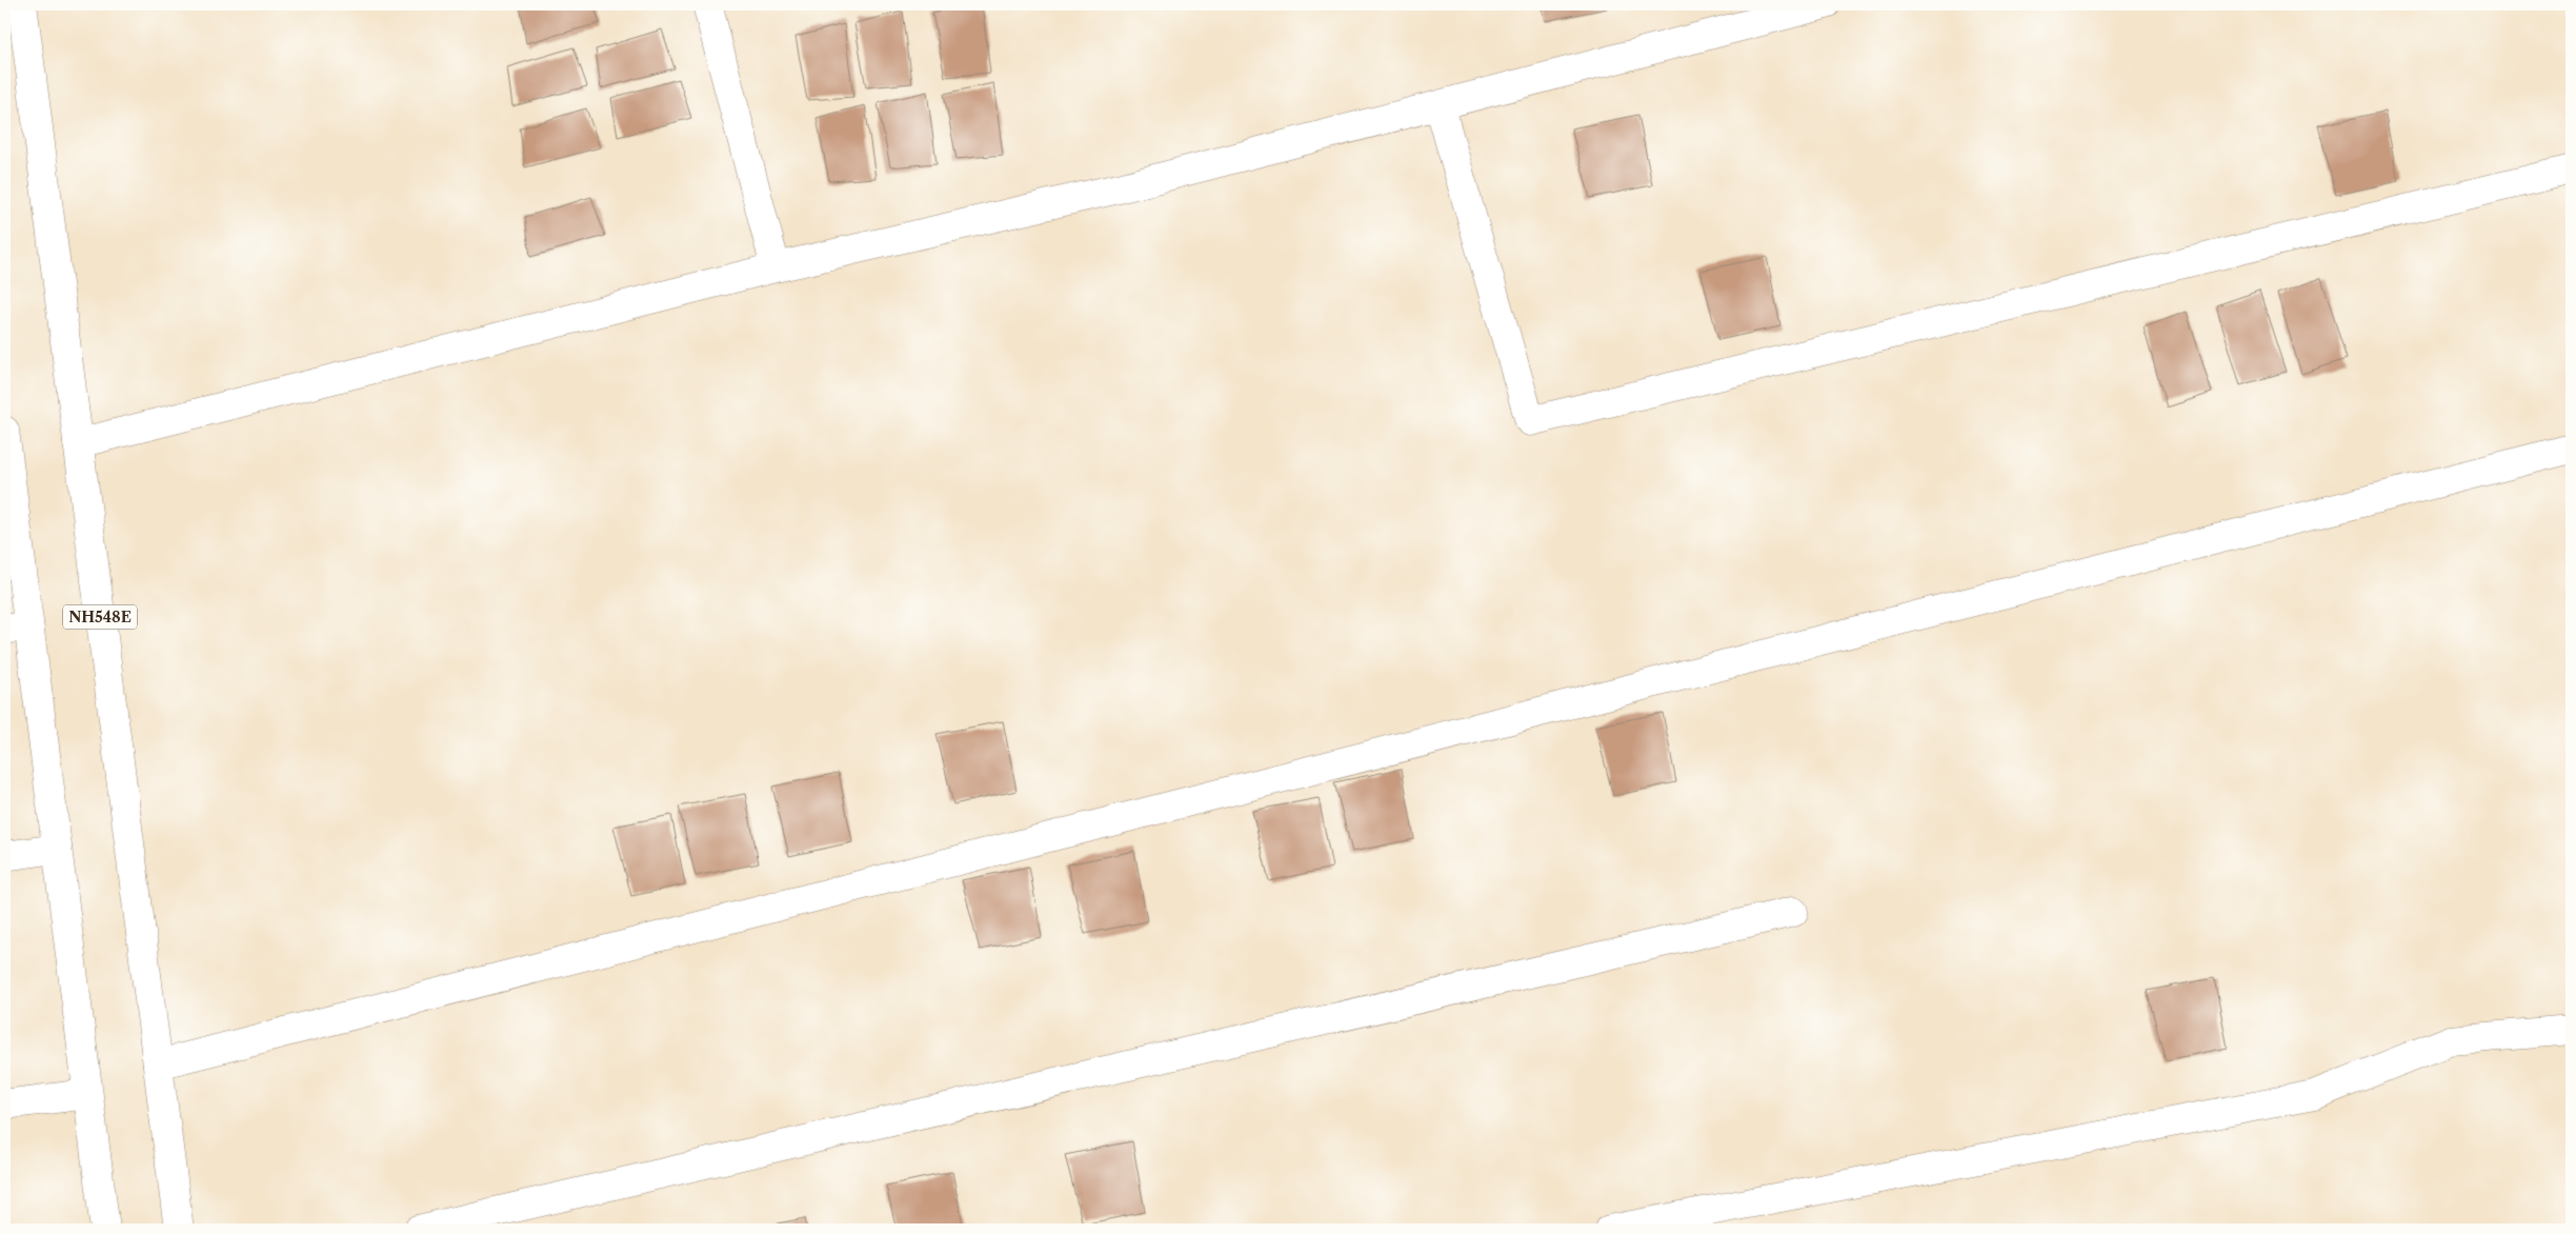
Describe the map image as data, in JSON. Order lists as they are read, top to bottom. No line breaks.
{"streets":{"main road":["NH548E"]}}
